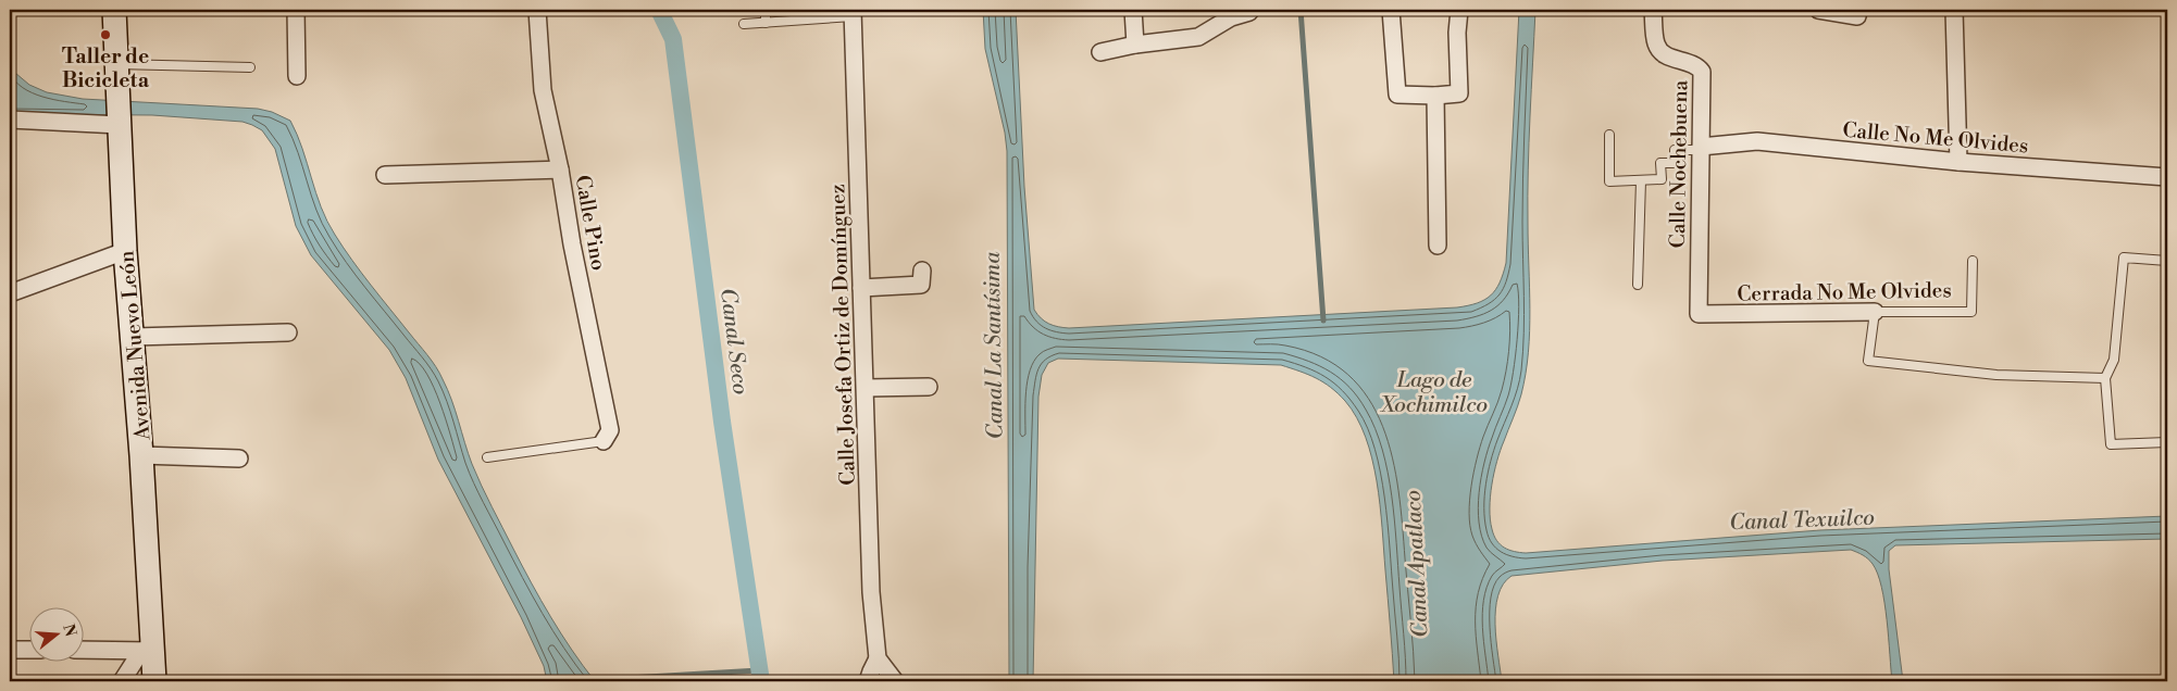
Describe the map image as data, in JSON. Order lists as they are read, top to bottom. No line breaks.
{"streets":{"street":["Calle No Me Olvides","Calle Nochebuena","Calle Pino","Cerrada No Me Olvides","Calle Josefa Ortiz de Domínguez","Avenida Nuevo León"]},"crossings":[["Calle No Me Olvides","Calle Nochebuena"],["Calle Nochebuena","Cerrada No Me Olvides"]],"water":["Canal Seco","Canal La Santísima","Lago de Xochimilco","Canal Texuilco","Canal Apatlaco"],"places":["Taller de Bicicleta"],"north":"right"}
